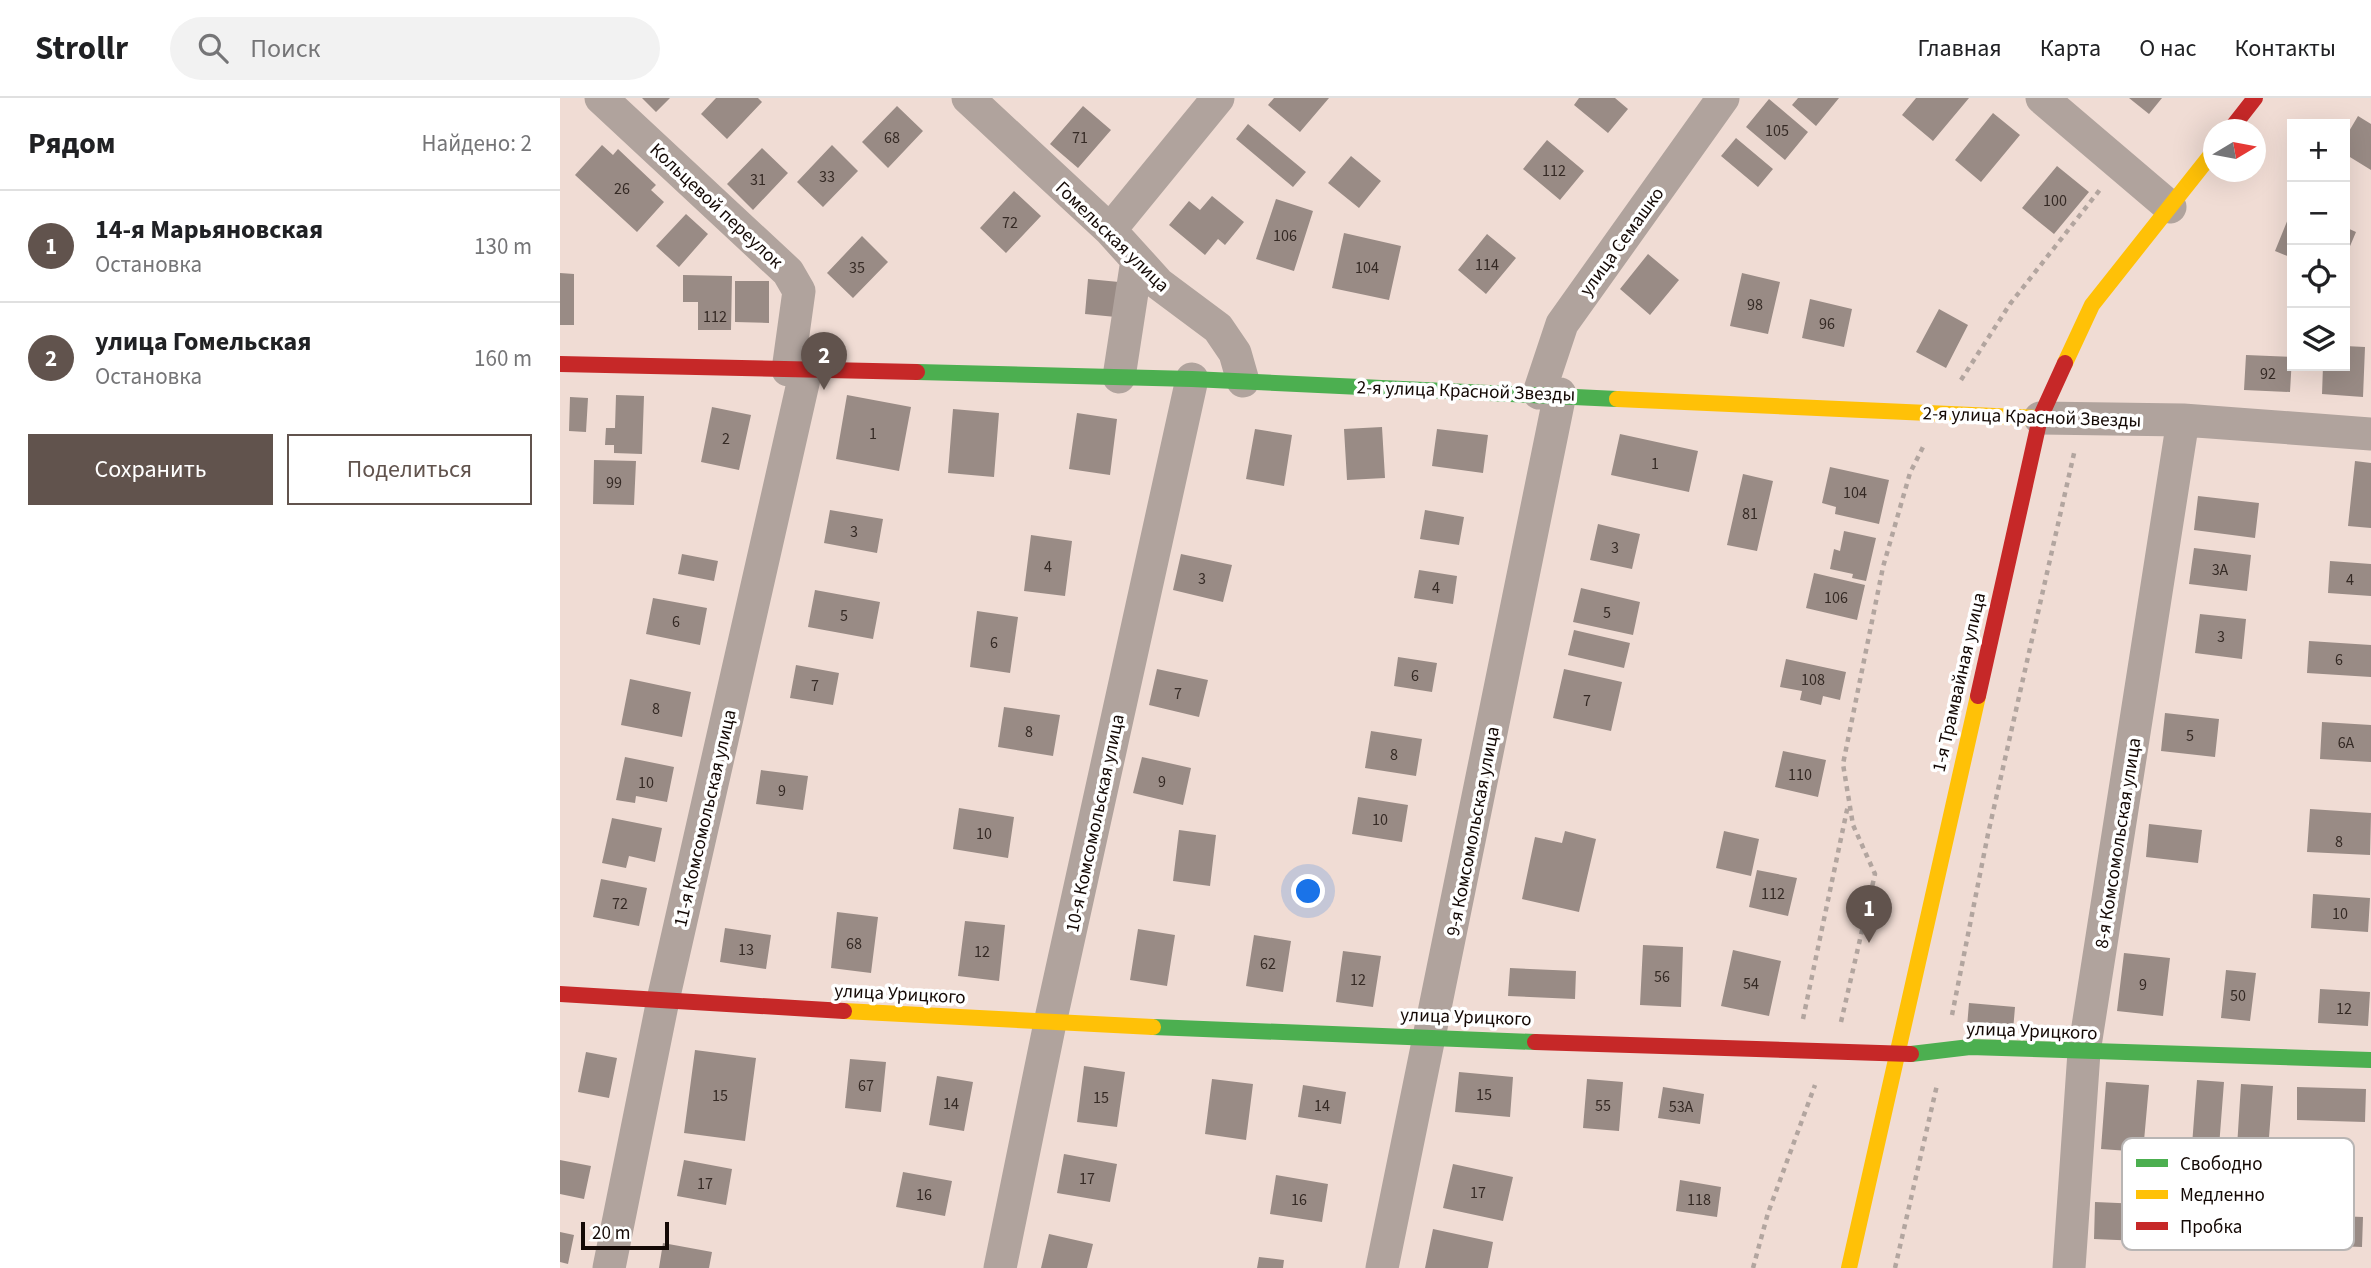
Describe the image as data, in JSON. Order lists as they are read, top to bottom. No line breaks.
{"streets":{"street":["Кольцевой переулок","Гомельская улица","улица Семашко","2-я улица Красной Звезды","1-я Трамвайная улица","11-я Комсомольская улица","10-я Комсомольская улица","9-я Комсомольская улица","8-я Комсомольская улица","улица Урицкого"]},"crossings":[["Кольцевой переулок","2-я улица Красной Звезды"],["Кольцевой переулок","11-я Комсомольская улица"],["Гомельская улица","2-я улица Красной Звезды"],["улица Семашко","2-я улица Красной Звезды"],["улица Семашко","9-я Комсомольская улица"],["2-я улица Красной Звезды","1-я Трамвайная улица"],["2-я улица Красной Звезды","11-я Комсомольская улица"],["2-я улица Красной Звезды","10-я Комсомольская улица"],["2-я улица Красной Звезды","9-я Комсомольская улица"],["2-я улица Красной Звезды","8-я Комсомольская улица"],["1-я Трамвайная улица","улица Урицкого"],["11-я Комсомольская улица","улица Урицкого"],["10-я Комсомольская улица","улица Урицкого"],["9-я Комсомольская улица","улица Урицкого"],["8-я Комсомольская улица","улица Урицкого"]],"house_numbers":["105","68","71","112","33","31","26","100","72","106","114","35","104","98","112","96","92","1","2","1","99","104","81","3","3","4","3А","3","4","4","106","5","5","6","3","6","6","6","108","7","7","7","8","8","5","6А","8","110","9","10","9","10","10","8","112","72","10","68","13","12","62","56","12","54","9","50","12","67","15","15","15","14","14","55","53А","17","17","17","16","16","118"],"legend":["Свободно","Медленно","Пробка"],"scale_bar":"20 m","north":"right","page":{"header":"Strollr","search":"Поиск","nav":["Главная","Карта","О нас","Контакты"],"heading":["Рядом","Найдено: 2"],"map_buttons":["+","−"],"list":[{"mark":"1","name":"14-я Марьяновская","note":"Остановка","value":"130 m"},{"mark":"2","name":"улица Гомельская","note":"Остановка","value":"160 m"}],"pins":["2","1"],"buttons":["Сохранить","Поделиться"],"scale":"20 m"}}
